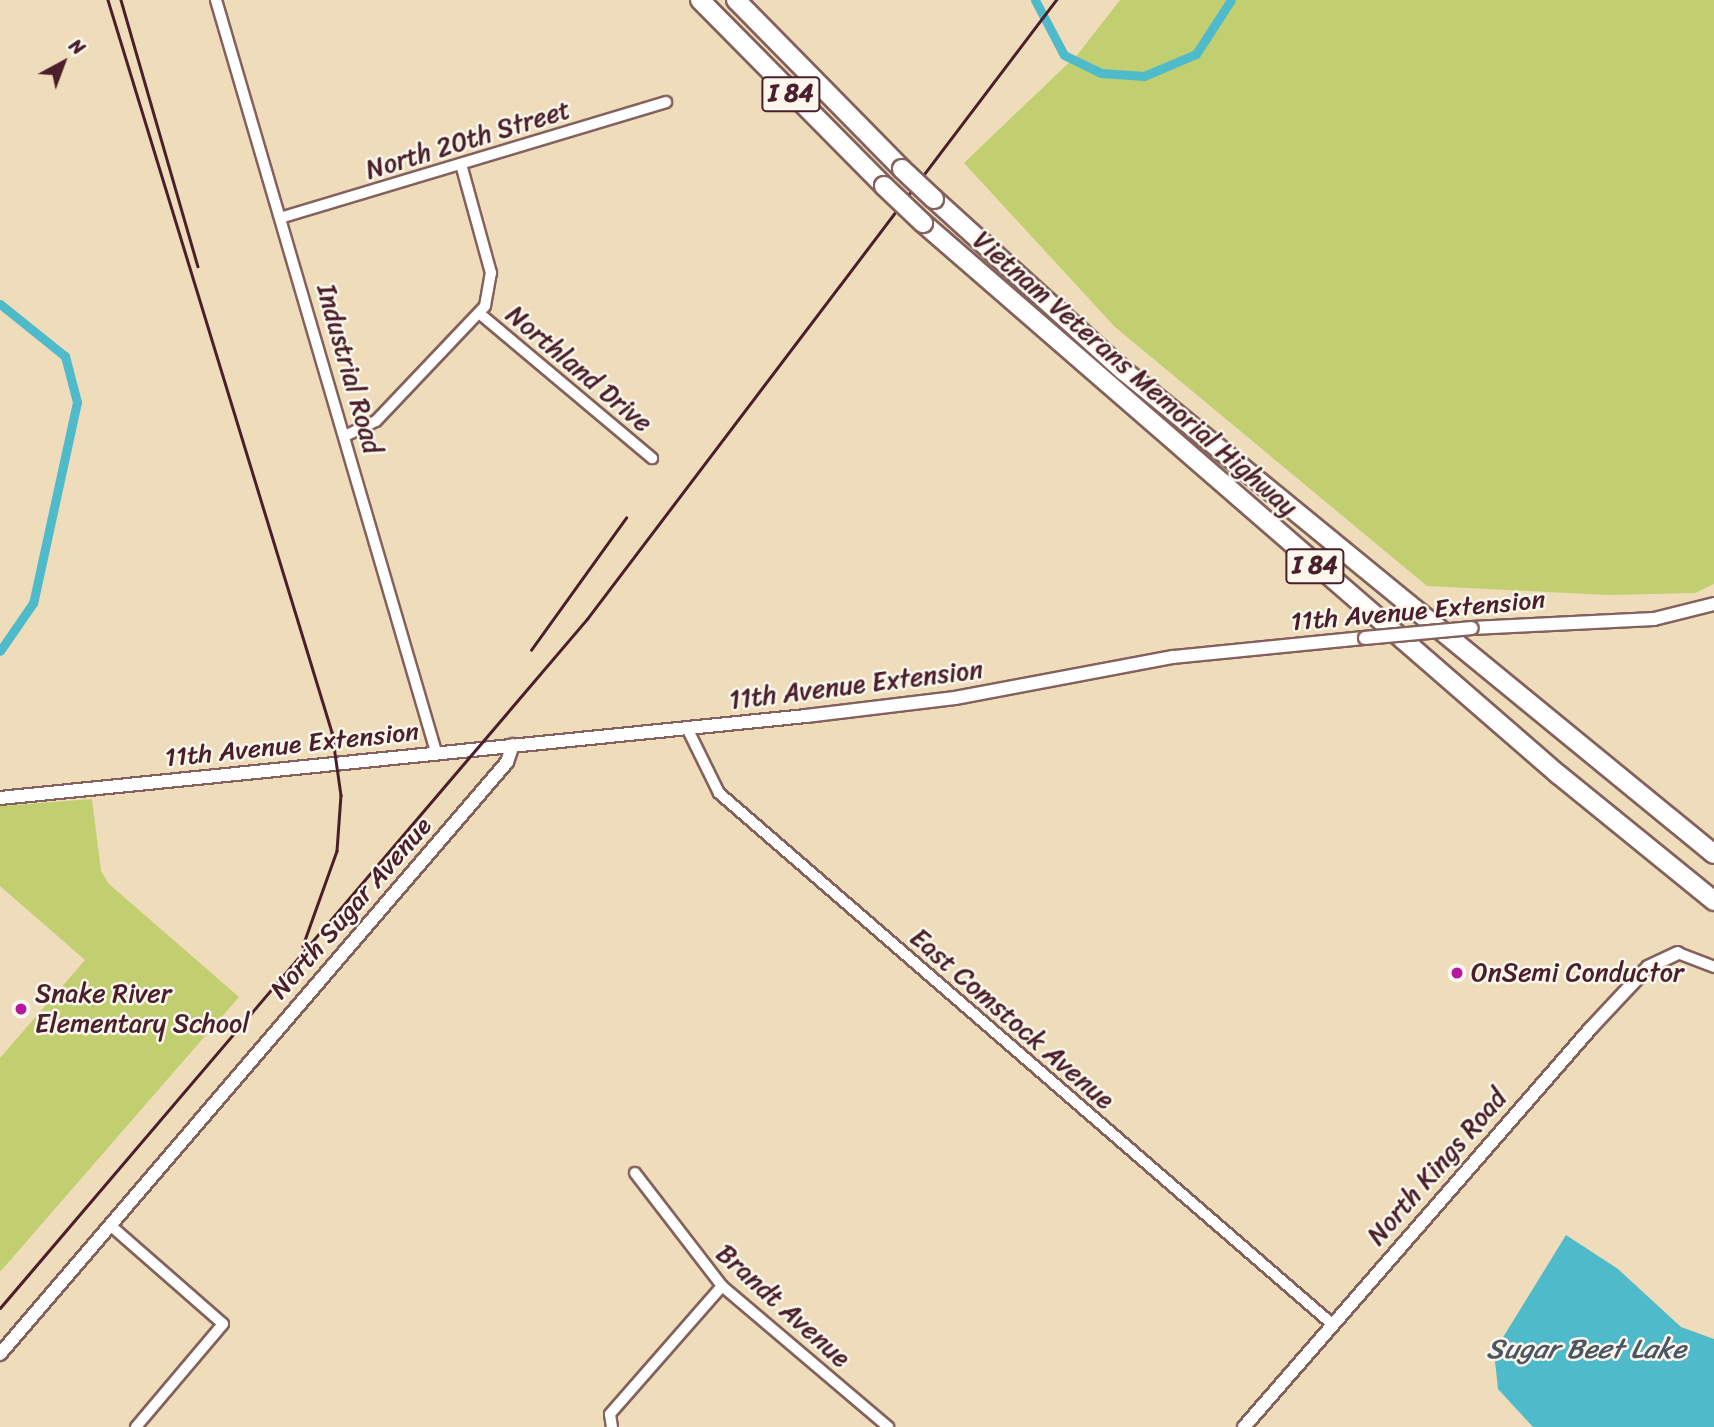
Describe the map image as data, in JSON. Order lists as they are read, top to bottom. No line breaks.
{"streets":{"highway":["I 84","Vietnam Veterans Memorial Highway"],"street":["North 20th Street","Industrial Road","Northland Drive","11th Avenue Extension","North Sugar Avenue","East Comstock Avenue","North Kings Road","Brandt Avenue"]},"crossings":[["North 20th Street","Industrial Road"],["Industrial Road","11th Avenue Extension"],["11th Avenue Extension","North Sugar Avenue"],["11th Avenue Extension","East Comstock Avenue"],["East Comstock Avenue","North Kings Road"]],"water":["Sugar Beet Lake"],"places":["OnSemi Conductor","Snake River Elementary School"],"north":"top right"}
